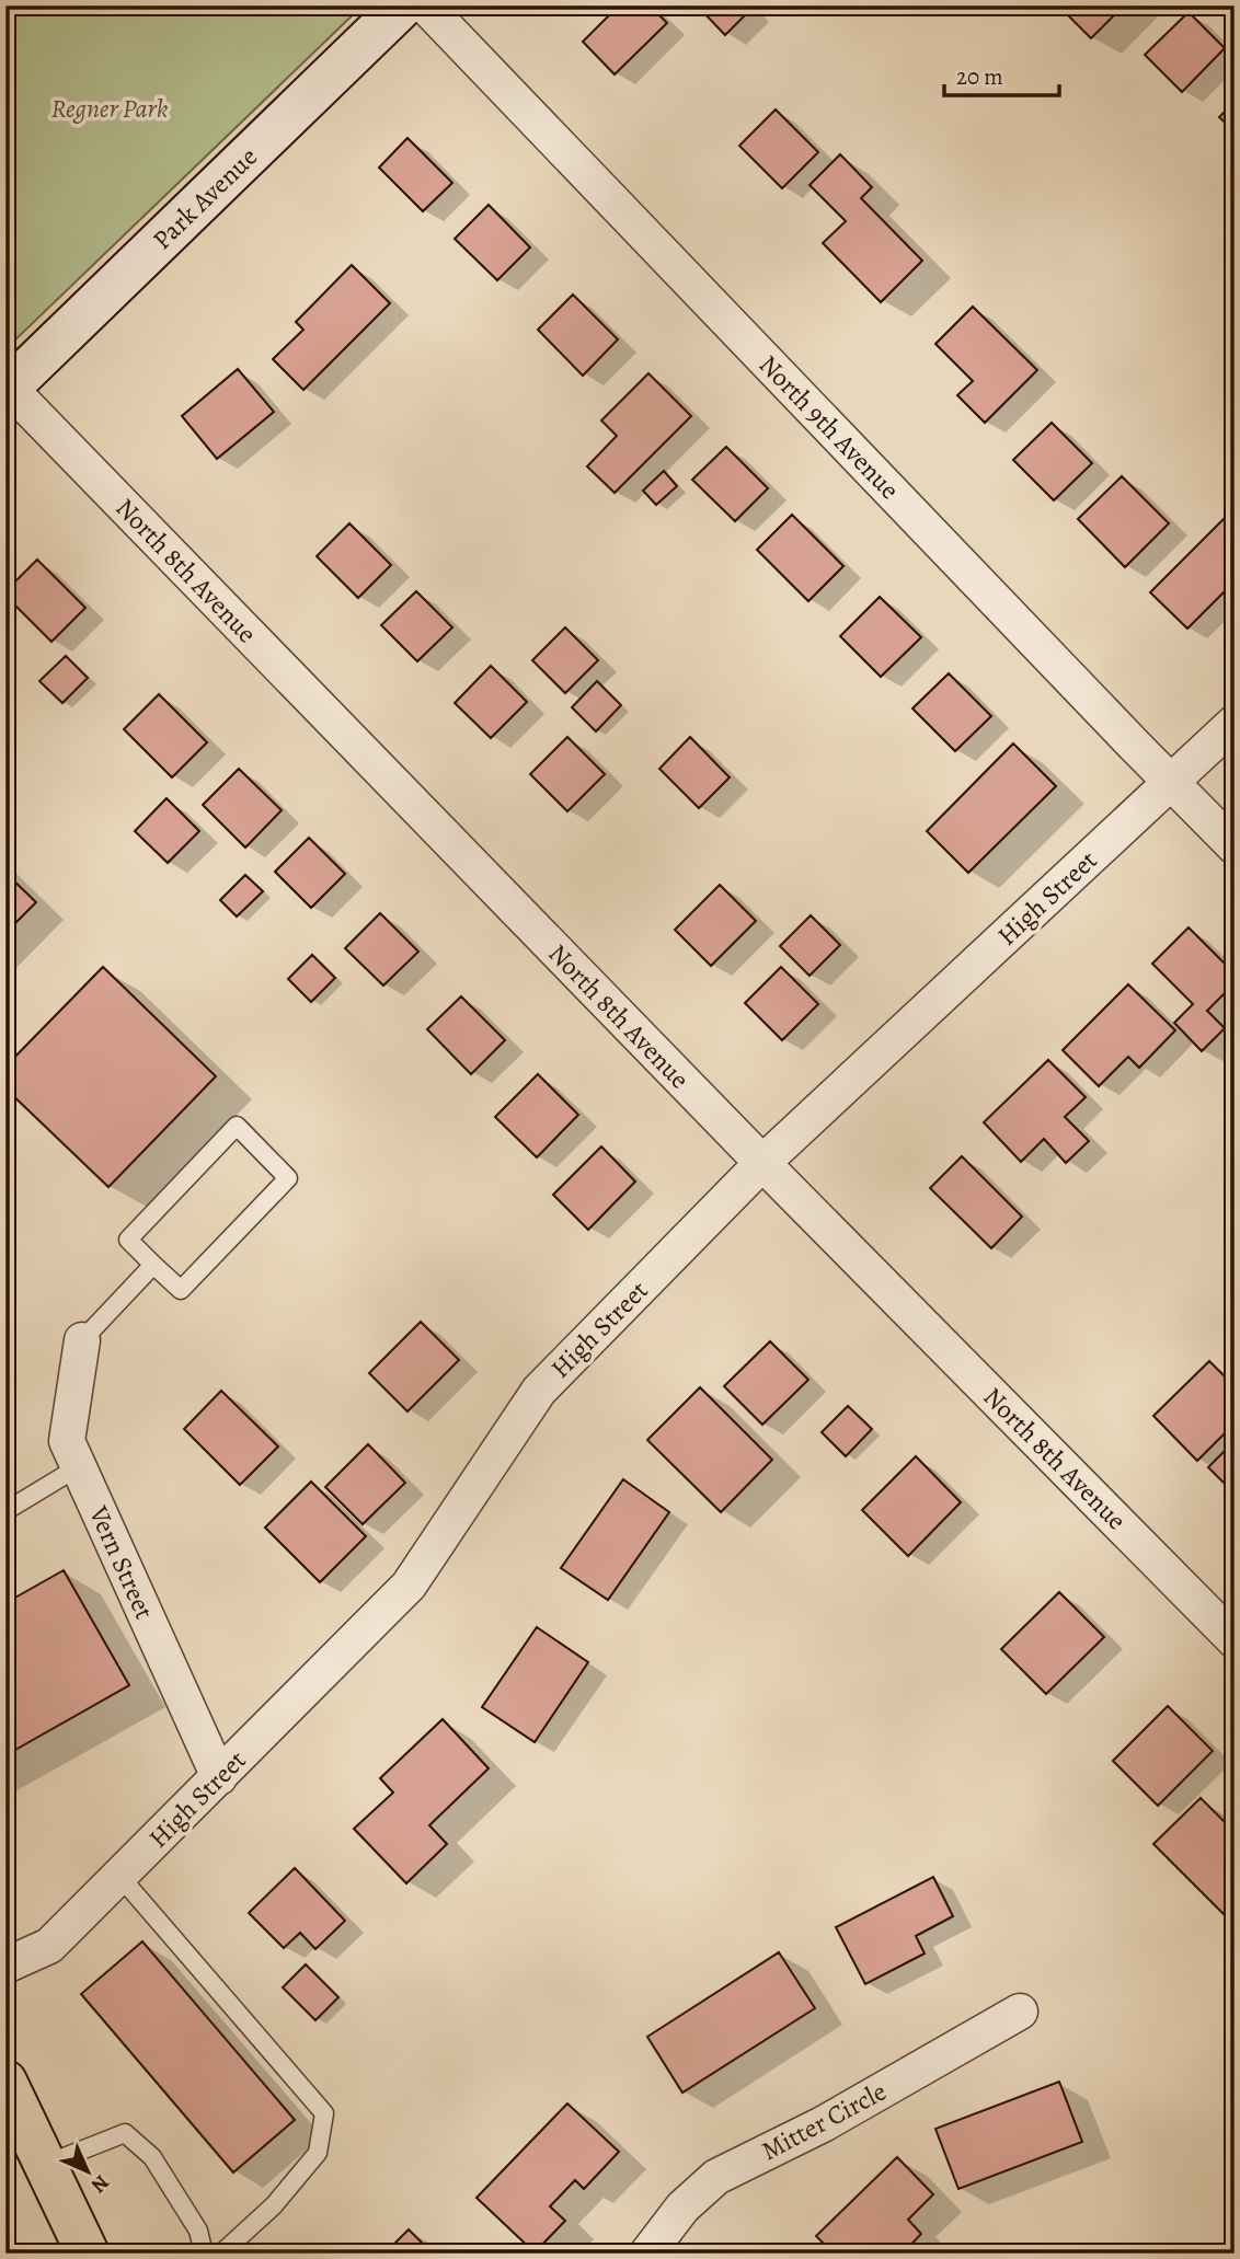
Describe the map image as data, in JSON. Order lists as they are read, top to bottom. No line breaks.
{"streets":{"street":["Park Avenue","North 9th Avenue","North 8th Avenue","High Street","Vern Street","Mitter Circle"]},"crossings":[["Park Avenue","North 8th Avenue"],["North 9th Avenue","High Street"],["North 8th Avenue","High Street"],["High Street","Vern Street"]],"parks":["Regner Park"],"scale_bar":"20 m","north":"bottom right"}
